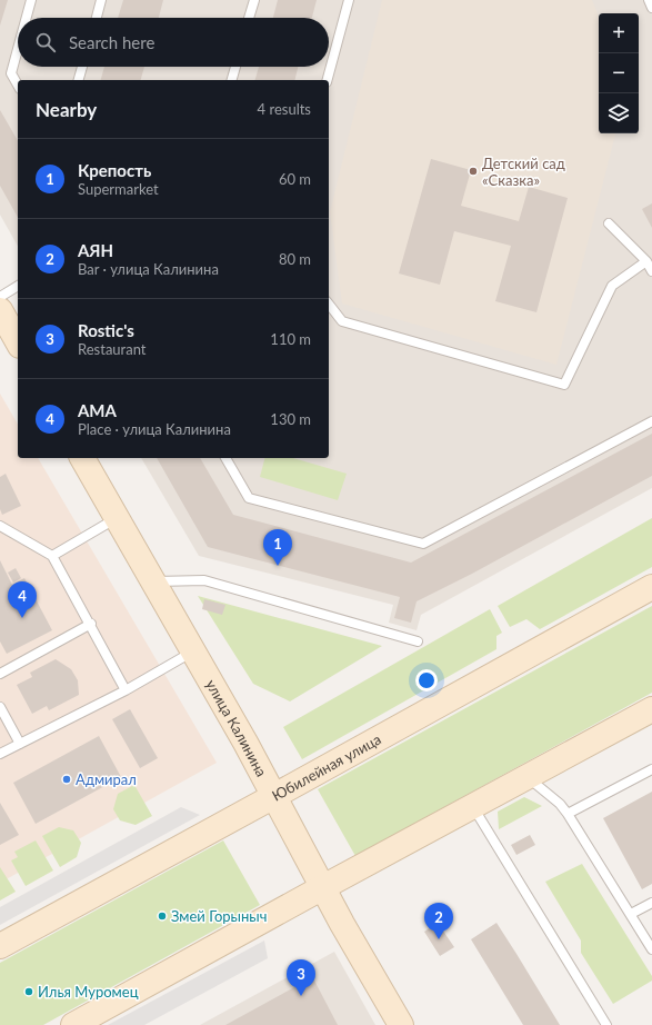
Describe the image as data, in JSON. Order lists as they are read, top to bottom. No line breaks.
{"streets":{"main road":["улица Калинина","Юбилейная улица"]},"crossings":[["улица Калинина","Юбилейная улица"]],"places":["Детский сад «Сказка»","Адмирал","Змей Горыныч","Илья Муромец"],"page":{"map_buttons":["+","−"],"search":"Search here","heading":["Nearby","4 results"],"list":[{"mark":"1","name":"Крепость","note":"Supermarket","value":"60 m"},{"mark":"2","name":"АЯН","note":"Bar · улица Калинина","value":"80 m"},{"mark":"3","name":"Rostic's","note":"Restaurant","value":"110 m"},{"mark":"4","name":"АМА","note":"Place · улица Калинина","value":"130 m"}],"pins":["1","4","2","3"]}}
